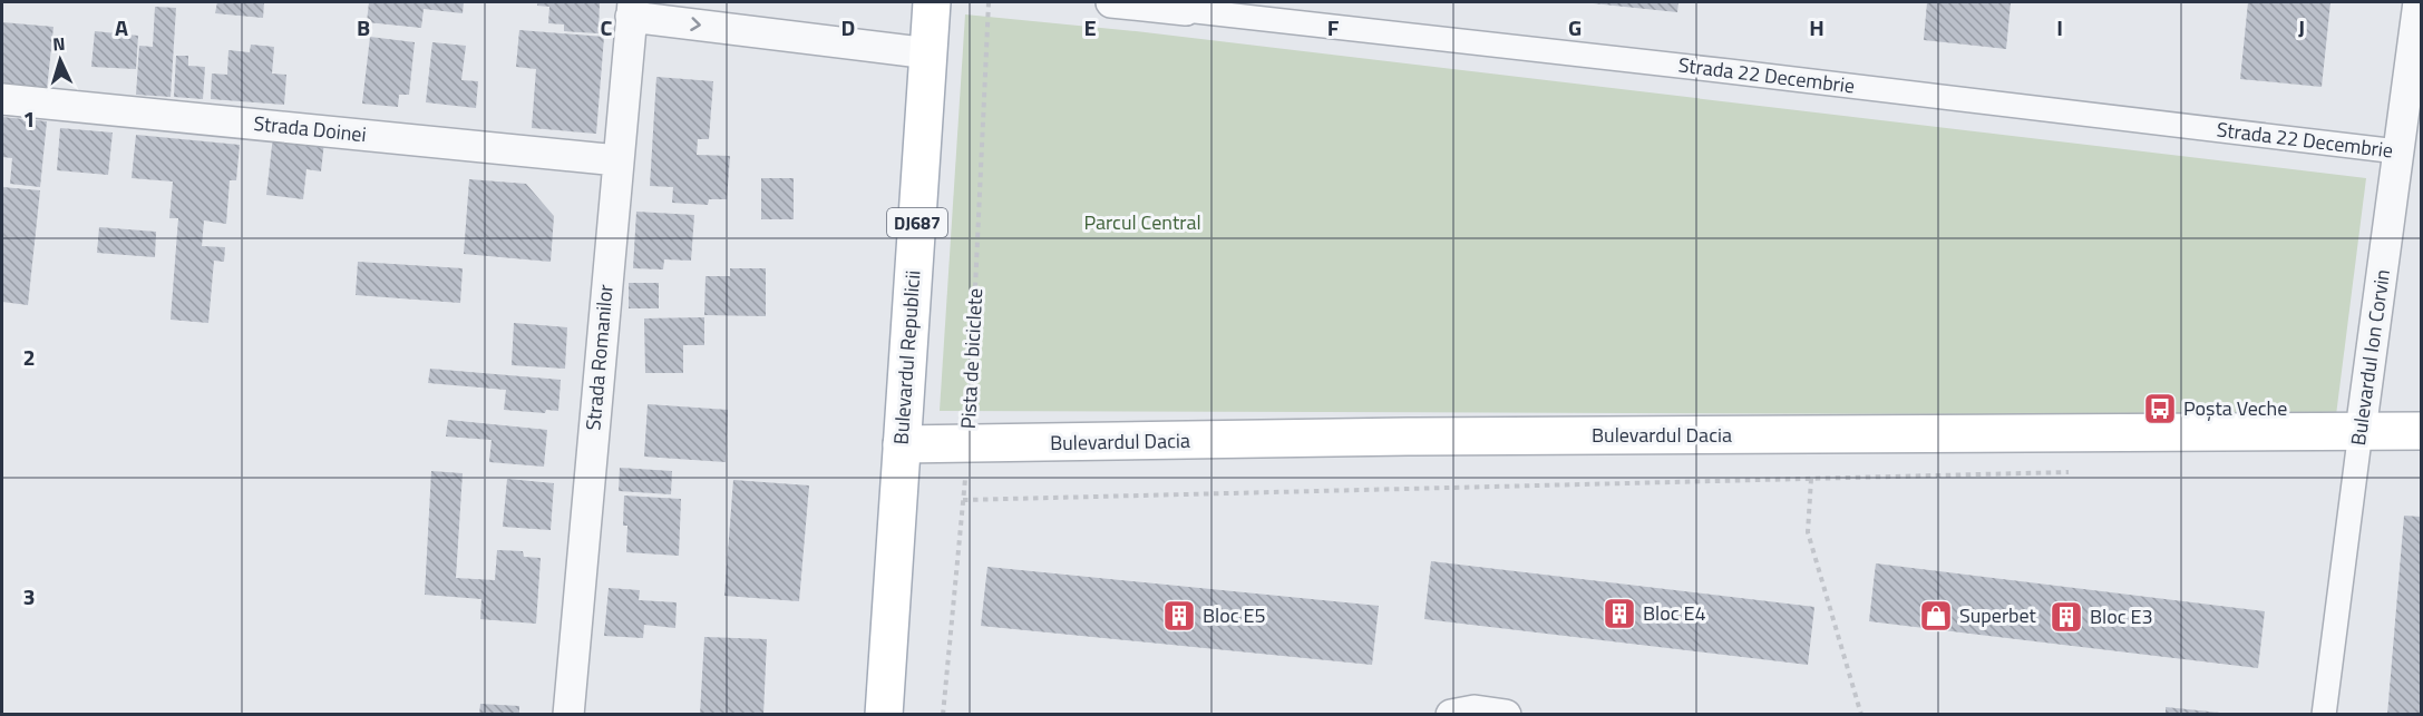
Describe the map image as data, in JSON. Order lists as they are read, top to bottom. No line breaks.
{"streets":{"main road":["DJ687","Bulevardul Republicii","Bulevardul Dacia"],"street":["Strada 22 Decembrie","Strada Doinei","Strada Romanilor","Bulevardul Ion Corvin"],"path":["Pista de biciclete"]},"crossings":[["Strada 22 Decembrie","Bulevardul Ion Corvin"],["Strada Doinei","Strada Romanilor"],["Bulevardul Republicii","Bulevardul Dacia"],["Bulevardul Ion Corvin","Bulevardul Dacia"],["Pista de biciclete","Bulevardul Dacia"]],"parks":["Parcul Central"],"places":{"bus stop":["Poșta Veche"],"building":["Bloc E4","Bloc E5","Bloc E3"],"shop":["Superbet"]},"north":"top","grid":{"columns":["A","B","C","D","E","F","G","H","I","J"],"rows":["1","2","3"]}}
